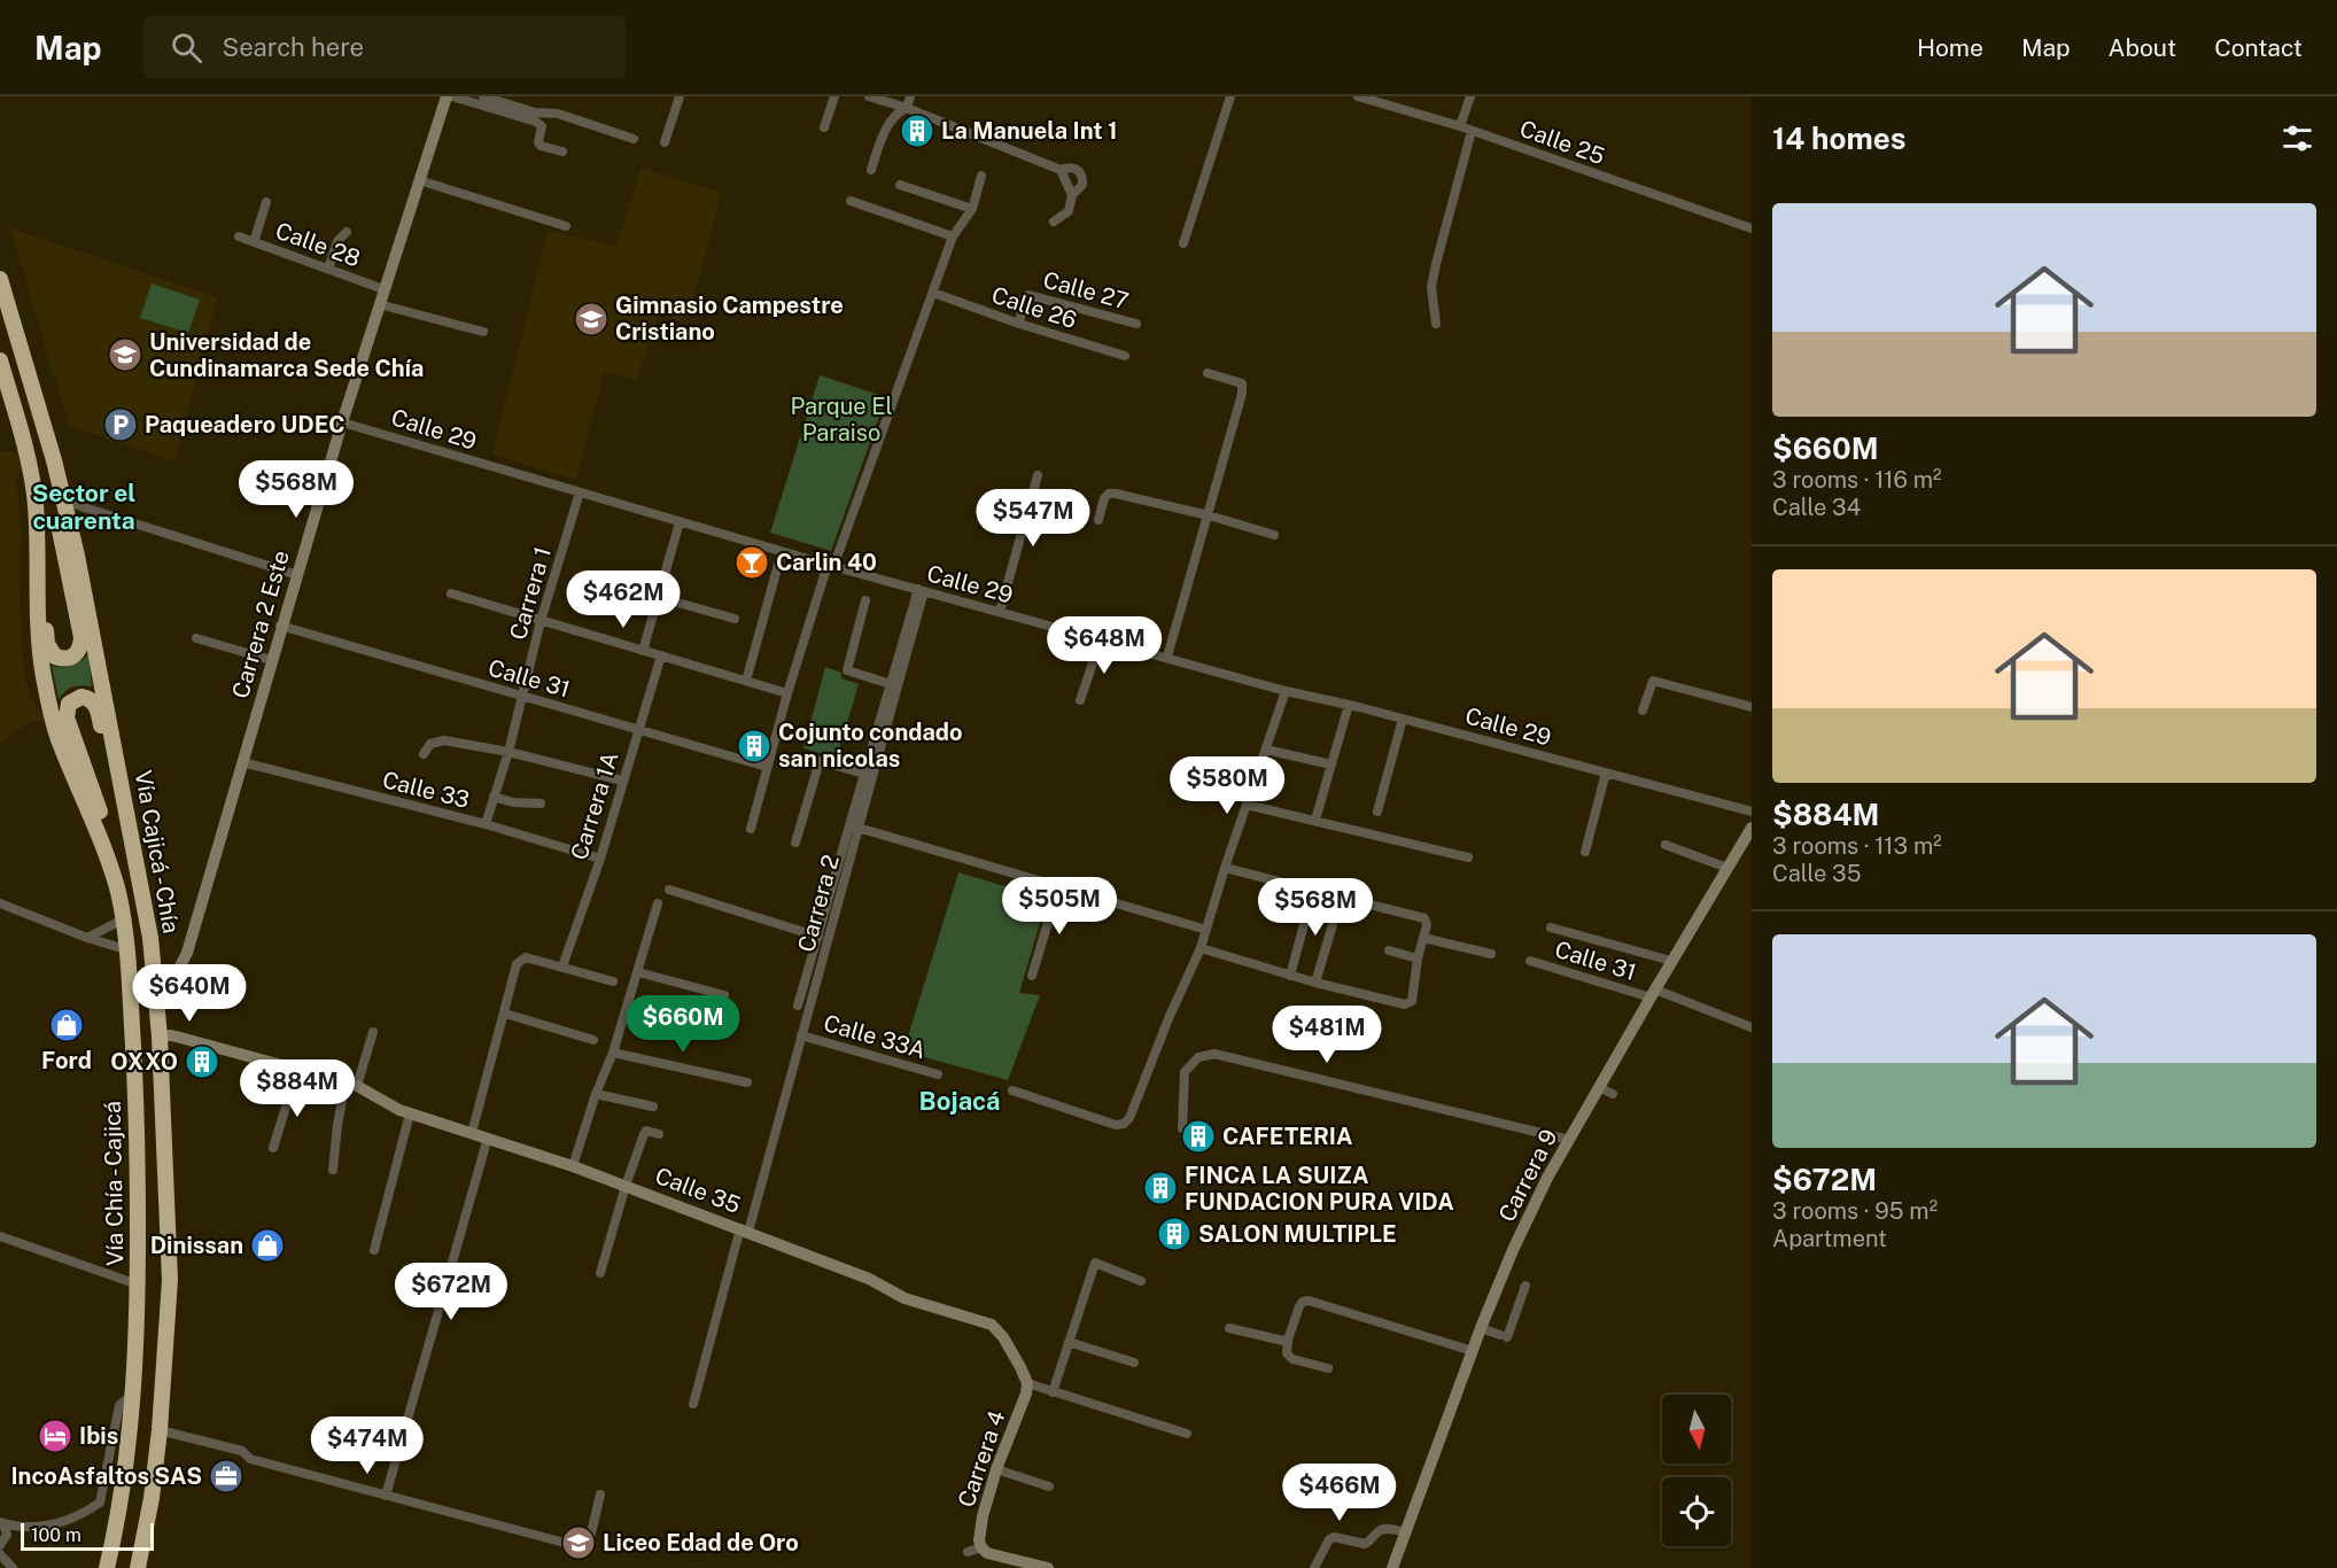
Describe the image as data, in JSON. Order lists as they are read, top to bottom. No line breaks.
{"streets":{"highway":["Vía Cajicá - Chía","Vía Chía - Cajicá"],"street":["Calle 25","Calle 28","Calle 27","Calle 26","Calle 29","Carrera 1","Carrera 2 Este","Calle 31","Calle 33","Carrera 1A","Carrera 2","Calle 33A","Carrera 9","Calle 35","Carrera 4"]},"crossings":[["Calle 28","Carrera 2 Este"],["Calle 27","Calle 26"],["Calle 29","Carrera 1"],["Calle 29","Carrera 2 Este"],["Carrera 1","Calle 31"],["Carrera 1","Calle 33"],["Carrera 2 Este","Calle 31"],["Carrera 2 Este","Calle 33"],["Carrera 2 Este","Vía Cajicá - Chía"],["Calle 31","Carrera 1A"],["Calle 31","Carrera 9"],["Calle 33","Carrera 1A"],["Vía Cajicá - Chía","Calle 35"],["Carrera 2","Calle 33A"],["Carrera 2","Calle 35"],["Calle 35","Carrera 4"]],"districts":["Sector el cuarenta","Bojacá"],"parks":["Parque El Paraiso"],"places":{"building":["La Manuela Int 1","Cojunto condado san nicolas","OXXO","CAFETERIA","FINCA LA SUIZA FUNDACION PURA VIDA","SALON MULTIPLE"],"school or university":["Gimnasio Campestre Cristiano","Universidad de Cundinamarca Sede Chía","Liceo Edad de Oro"],"parking":["Paqueadero UDEC"],"bar":["Carlin 40"],"shop":["Ford","Dinissan"],"hotel":["Ibis"],"office":["IncoAsfaltos SAS"]},"scale_bar":"100 m","north":"bottom","page":{"header":"Map","search":"Search here","nav":["Home","Map","About","Contact"],"heading":"14 homes","list":[{"name":"$660M","note":"3 rooms · 116 m² · Calle 34"},{"name":"$884M","note":"3 rooms · 113 m² · Calle 35"},{"name":"$672M","note":"3 rooms · 95 m² · Apartment"}],"price":["$568M","$547M","$462M","$648M","$580M","$505M","$568M","$640M","$660M","$481M","$884M","$672M","$474M","$466M"],"scale":"100 m"}}
